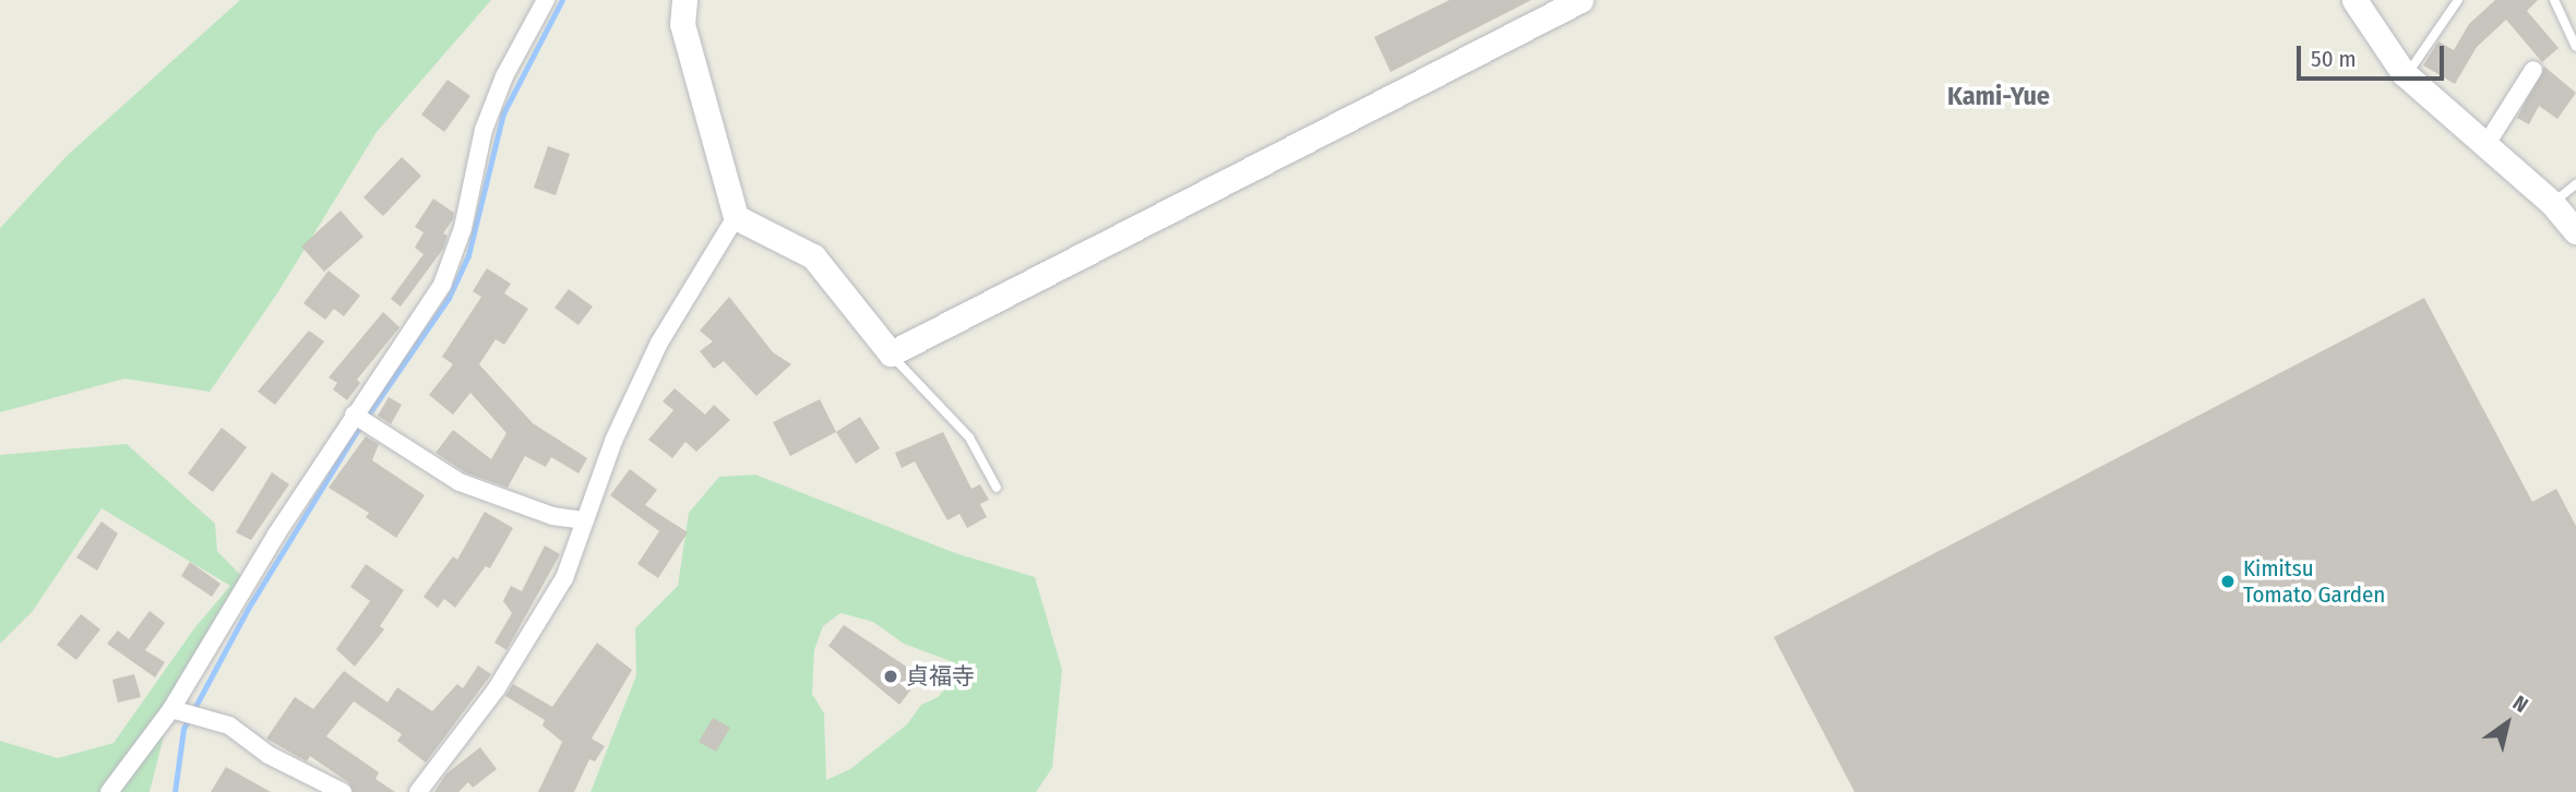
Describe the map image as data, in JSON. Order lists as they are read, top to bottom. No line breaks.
{"districts":["Kami-Yue"],"places":["Kimitsu Tomato Garden","貞福寺"],"scale_bar":"50 m","north":"top right"}
